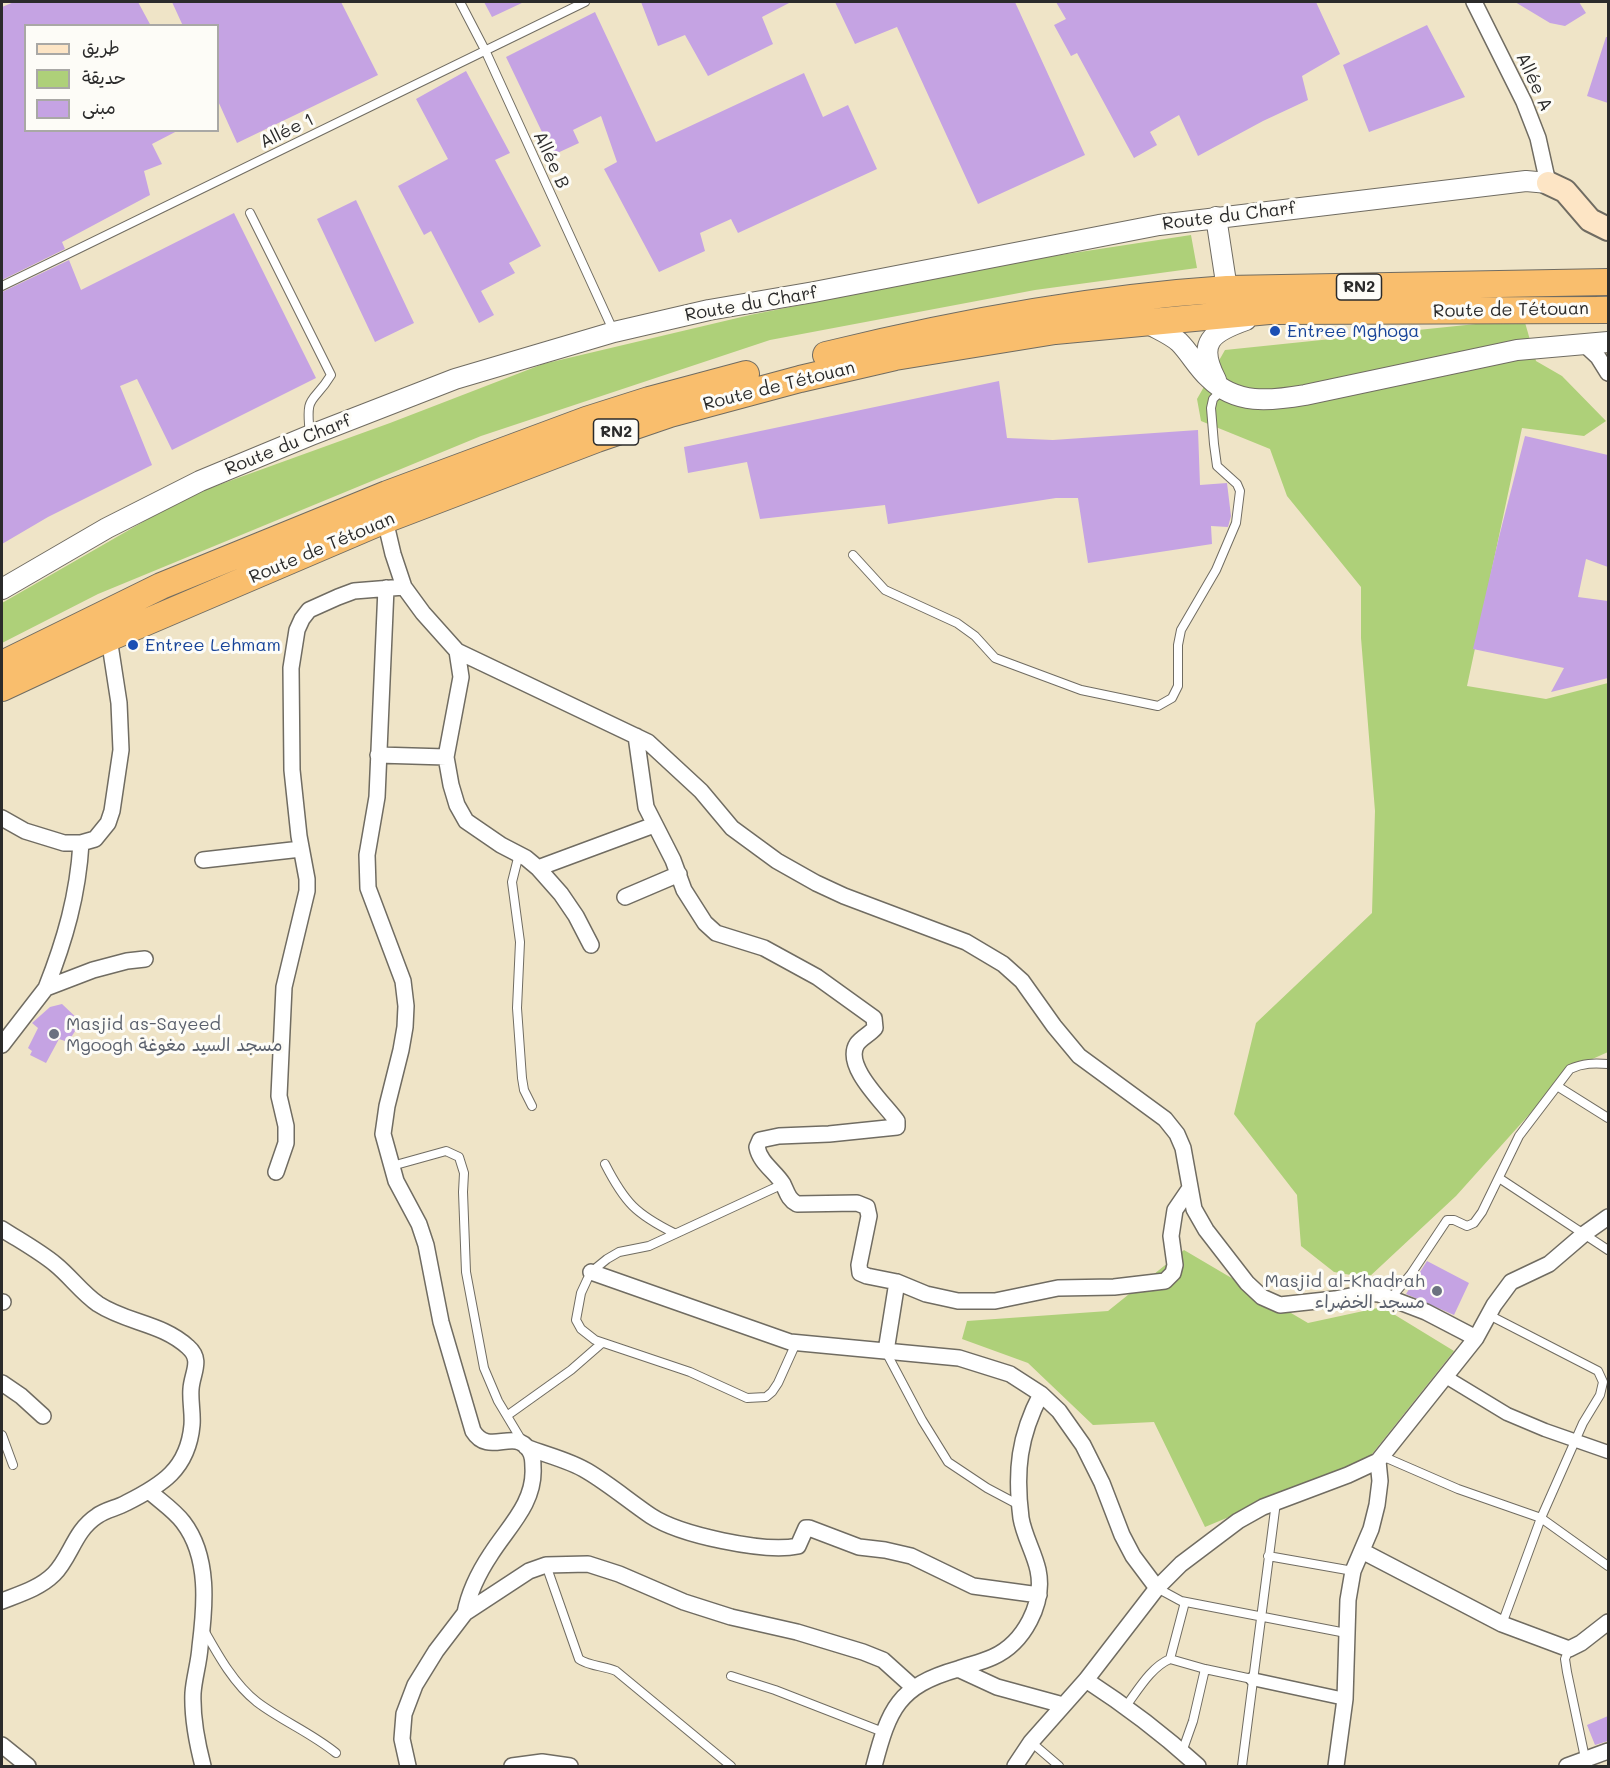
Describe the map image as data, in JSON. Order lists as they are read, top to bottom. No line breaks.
{"streets":{"highway":["RN2","Route de Tétouan"],"street":["Allée A","Route du Charf"],"lane":["Allée 1","Allée B"]},"crossings":[["Allée A","Route du Charf"],["Allée 1","Allée B"],["Allée B","Route du Charf"]],"places":["Entree Mghoga","Entree Lehmam","Masjid as-Sayeed Mgoogh مسجد السيد مغوغة","Masjid al-Khadrah مسجد الخضراء"],"legend":["طريق","حديقة","مبنى"]}
